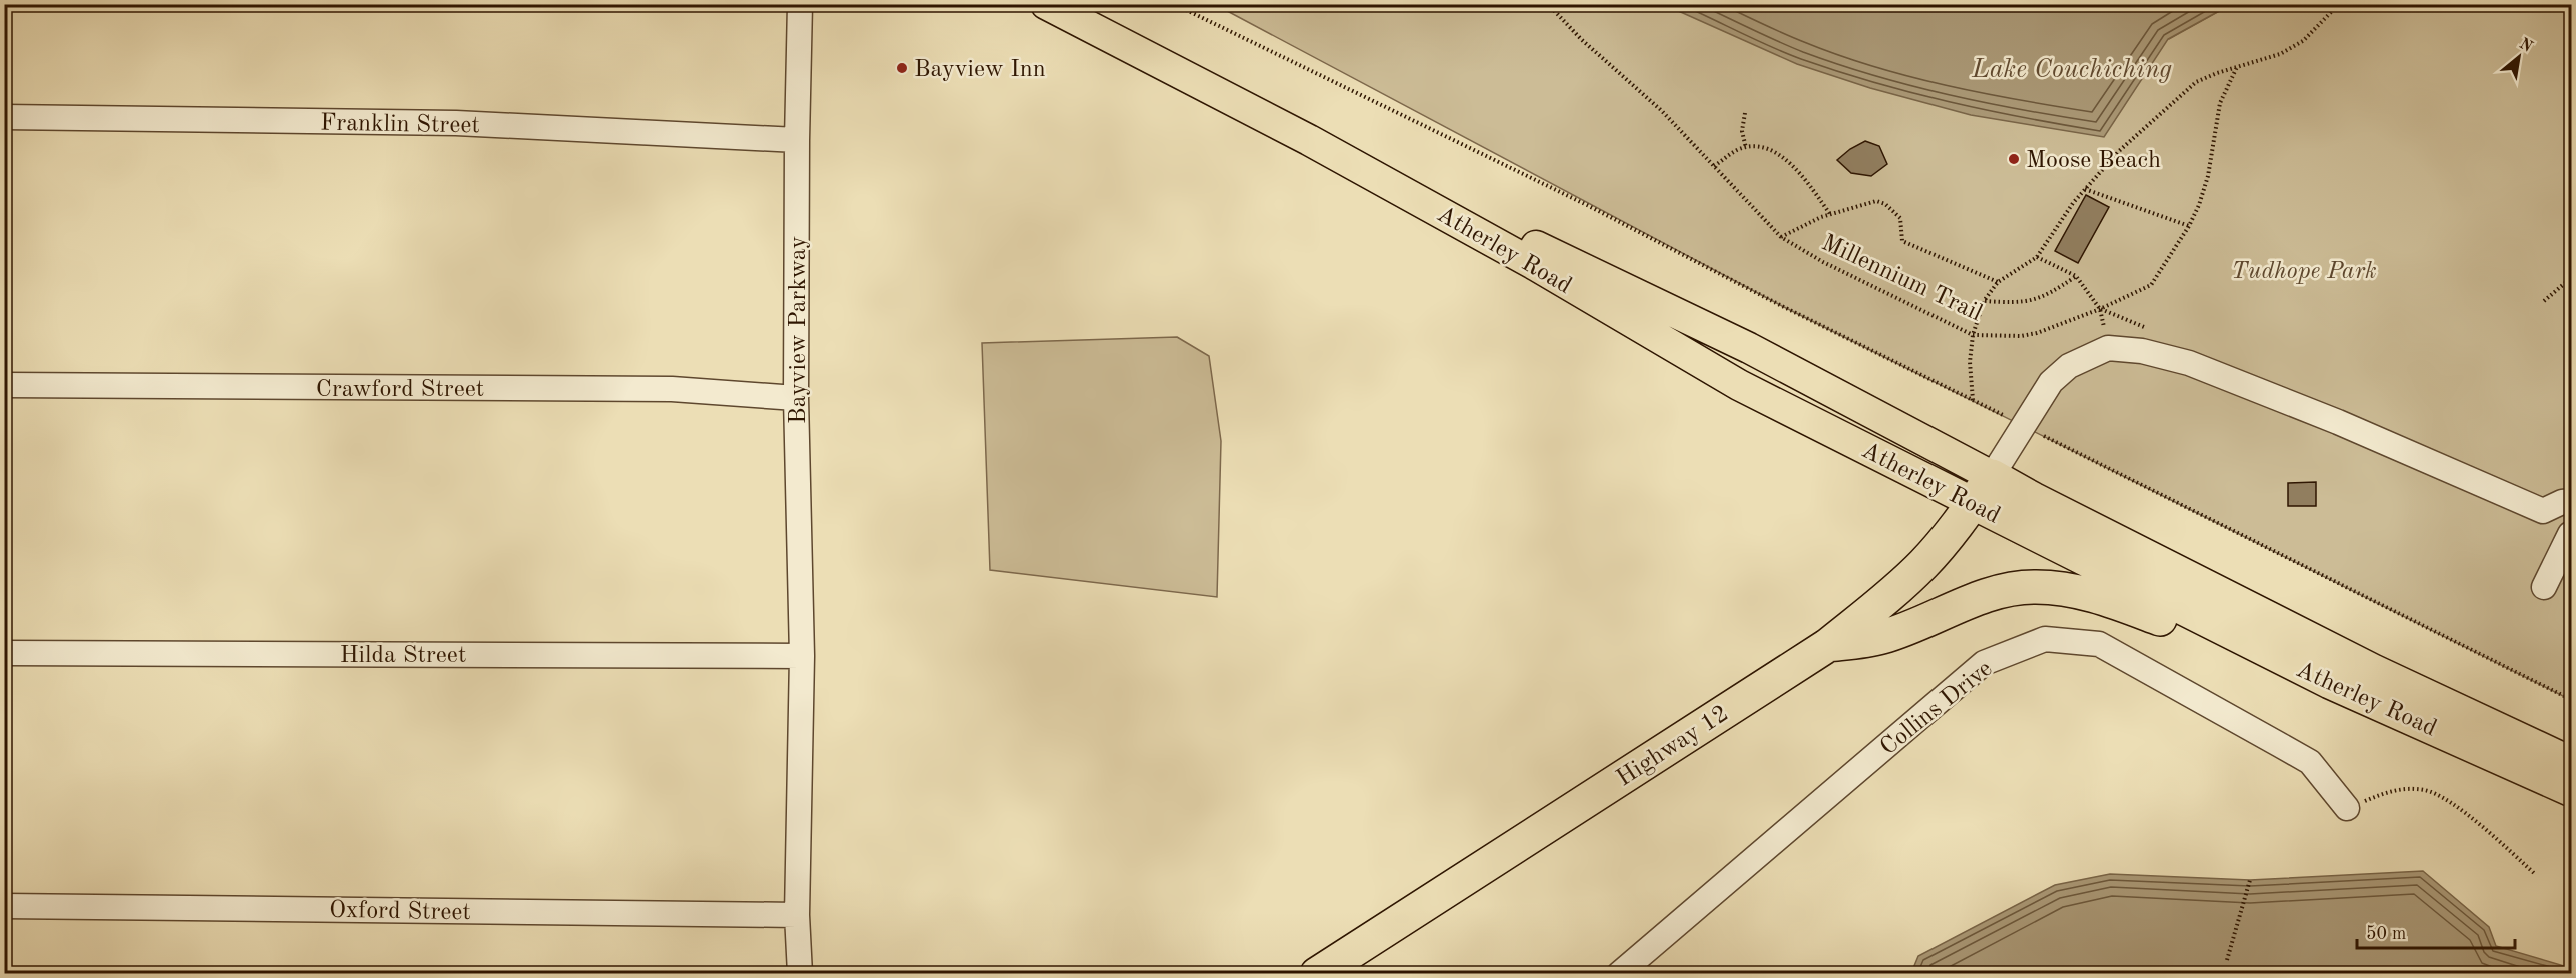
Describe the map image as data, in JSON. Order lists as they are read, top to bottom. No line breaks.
{"streets":{"highway":["Atherley Road","Highway 12"],"street":["Franklin Street","Bayview Parkway","Crawford Street","Hilda Street","Collins Drive","Oxford Street"],"path":["Millennium Trail"]},"crossings":[["Franklin Street","Bayview Parkway"],["Atherley Road","Highway 12"],["Bayview Parkway","Crawford Street"],["Bayview Parkway","Hilda Street"],["Bayview Parkway","Oxford Street"]],"water":["Lake Couchiching"],"parks":["Tudhope Park"],"places":["Bayview Inn","Moose Beach"],"scale_bar":"50 m","north":"top right"}
